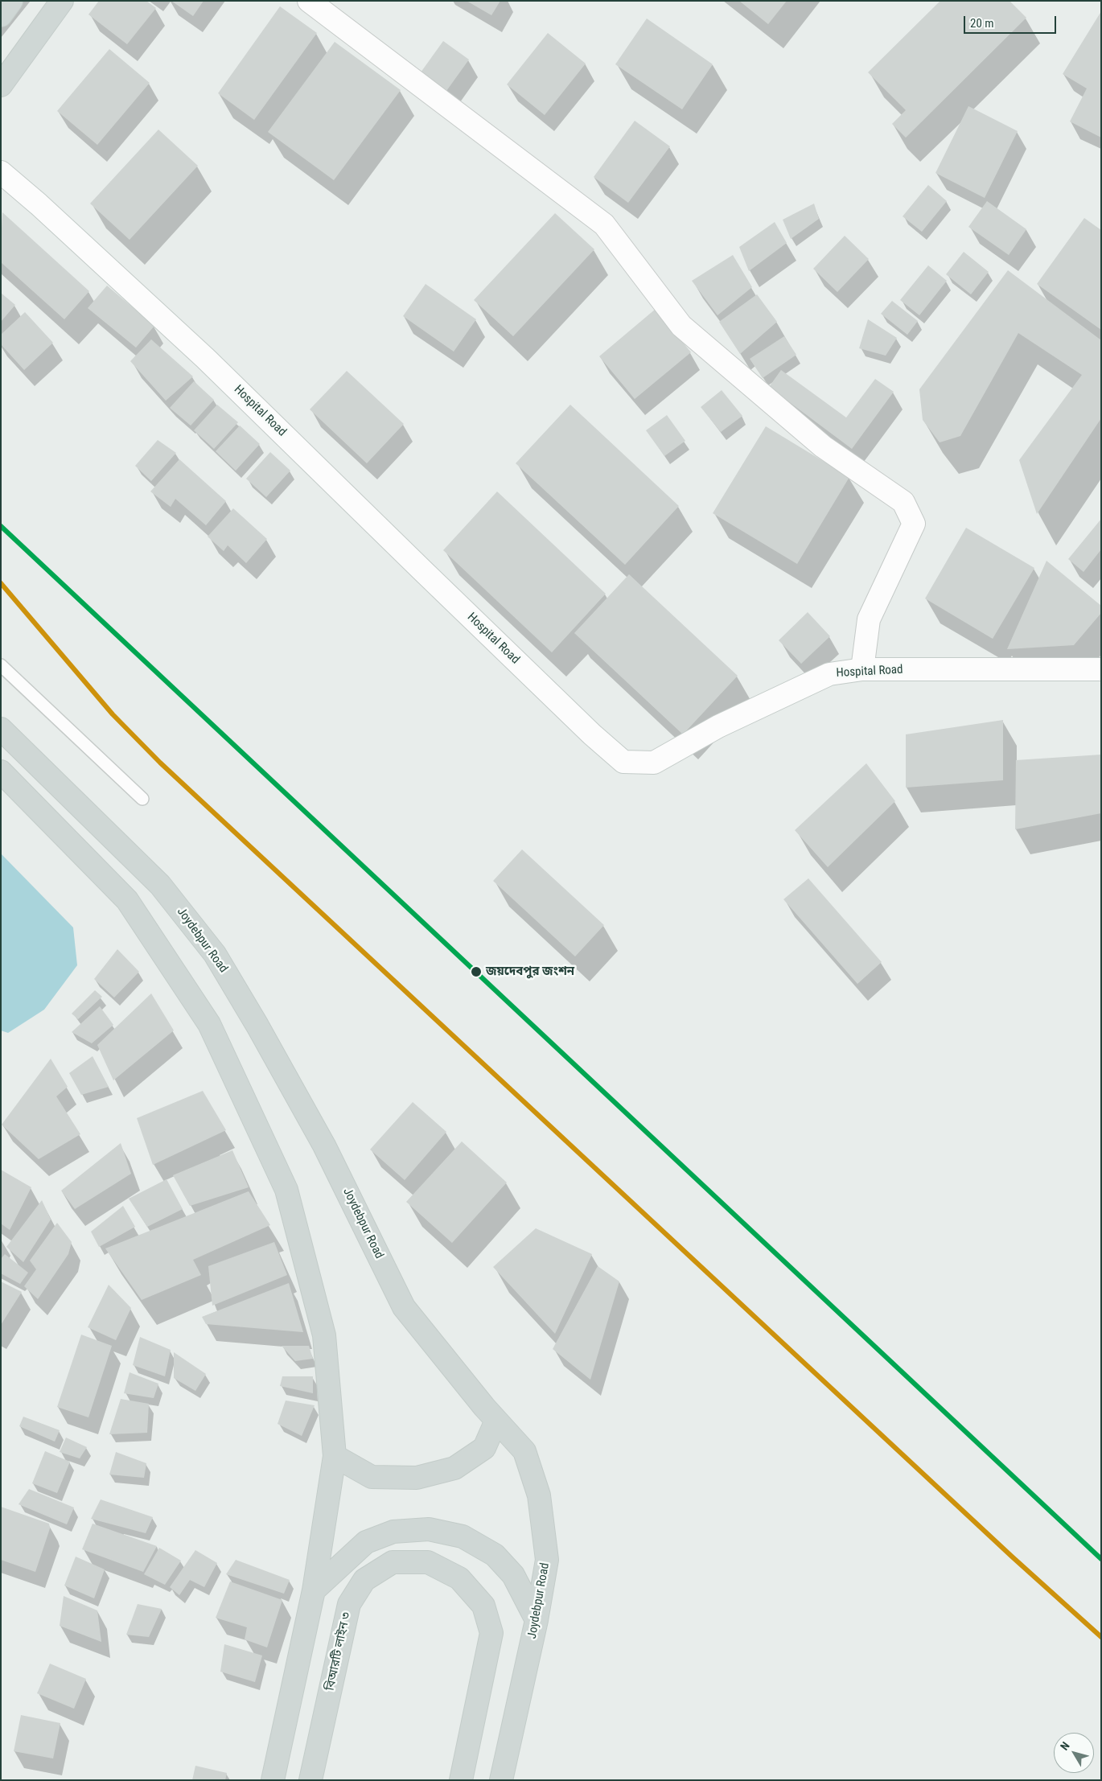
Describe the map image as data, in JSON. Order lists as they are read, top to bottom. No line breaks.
{"streets":{"main road":["Hospital Road","Joydebpur Road","বিআরটি লাইন ৩"]},"places":["জয়দেবপুর জংশন"],"scale_bar":"20 m","north":"top left"}
